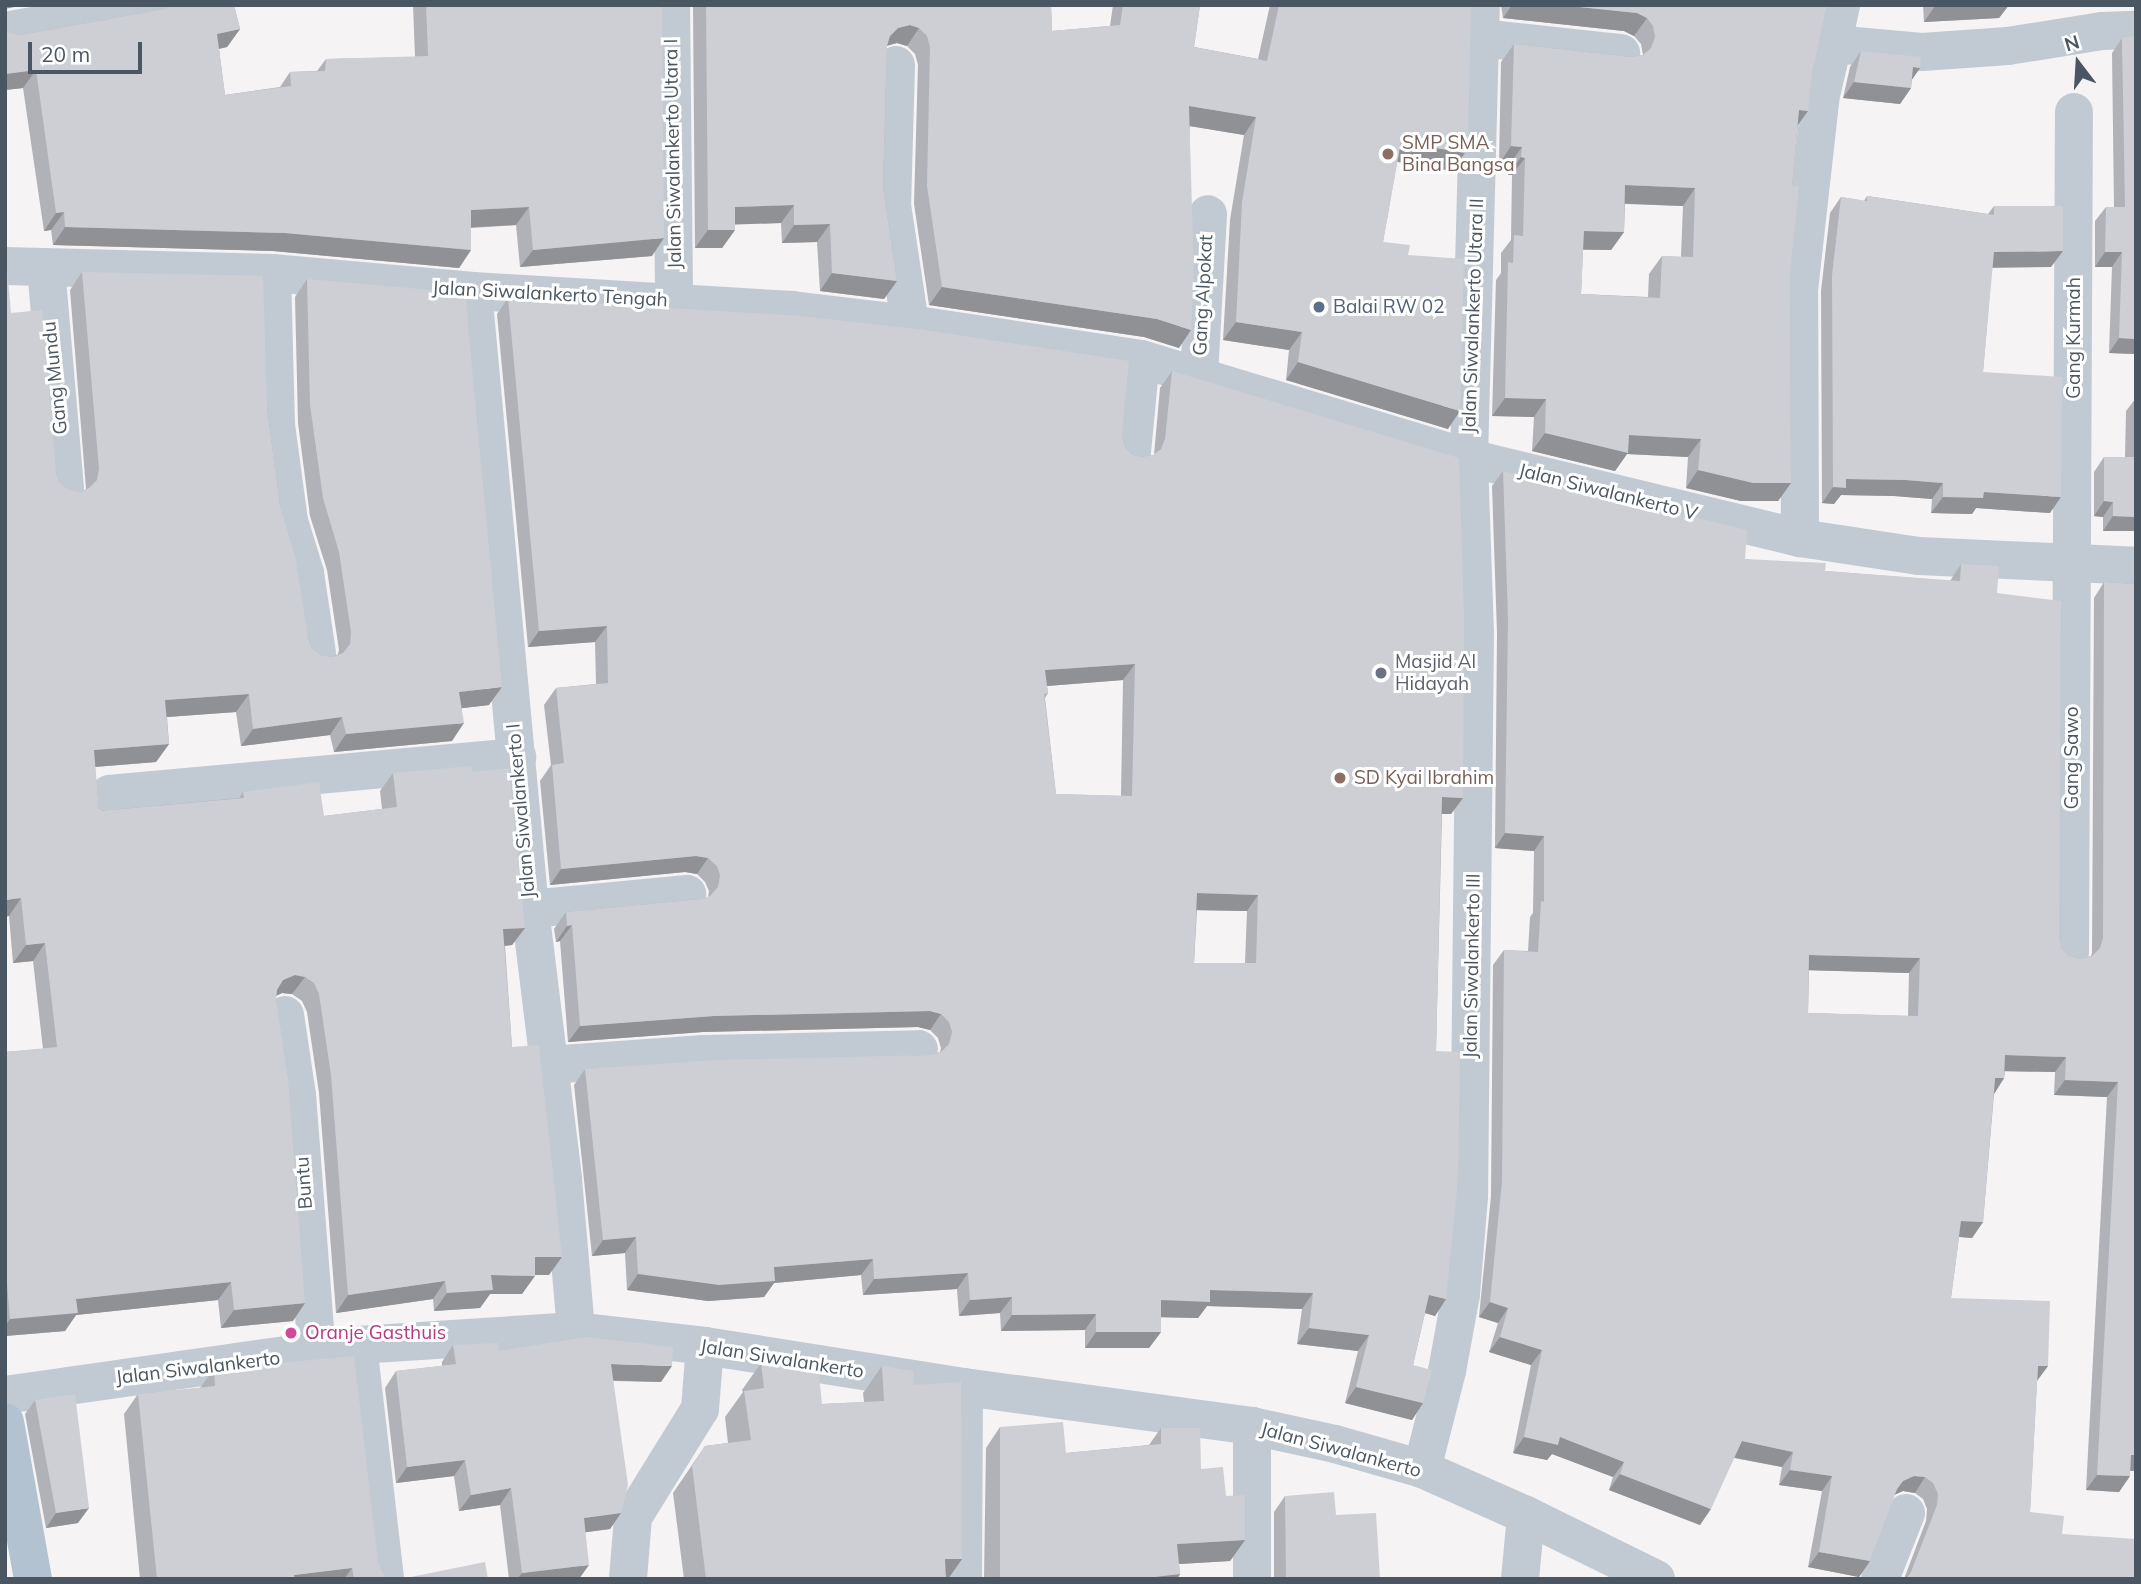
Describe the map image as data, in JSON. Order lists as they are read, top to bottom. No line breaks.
{"streets":{"street":["Jalan Siwalankerto Utara I","Jalan Siwalankerto Tengah","Gang Alpokat","Jalan Siwalankerto Utara II","Gang Kurmah","Gang Mundu","Jalan Siwalankerto V","Gang Sawo","Jalan Siwalankerto I","Jalan Siwalankerto III","Buntu","Jalan Siwalankerto"]},"crossings":[["Jalan Siwalankerto Utara I","Jalan Siwalankerto Tengah"],["Jalan Siwalankerto Tengah","Gang Mundu"],["Jalan Siwalankerto Tengah","Jalan Siwalankerto V"],["Jalan Siwalankerto Tengah","Jalan Siwalankerto I"],["Gang Alpokat","Jalan Siwalankerto V"],["Jalan Siwalankerto Utara II","Jalan Siwalankerto V"],["Jalan Siwalankerto Utara II","Jalan Siwalankerto III"],["Gang Kurmah","Jalan Siwalankerto V"],["Gang Kurmah","Gang Sawo"],["Jalan Siwalankerto V","Gang Sawo"],["Jalan Siwalankerto V","Jalan Siwalankerto III"],["Jalan Siwalankerto I","Jalan Siwalankerto"],["Jalan Siwalankerto III","Jalan Siwalankerto"],["Buntu","Jalan Siwalankerto"]],"places":["SMP SMA Bina Bangsa","Balai RW 02","Masjid Al Hidayah","SD Kyai Ibrahim","Oranje Gasthuis"],"scale_bar":"20 m","north":"top"}
